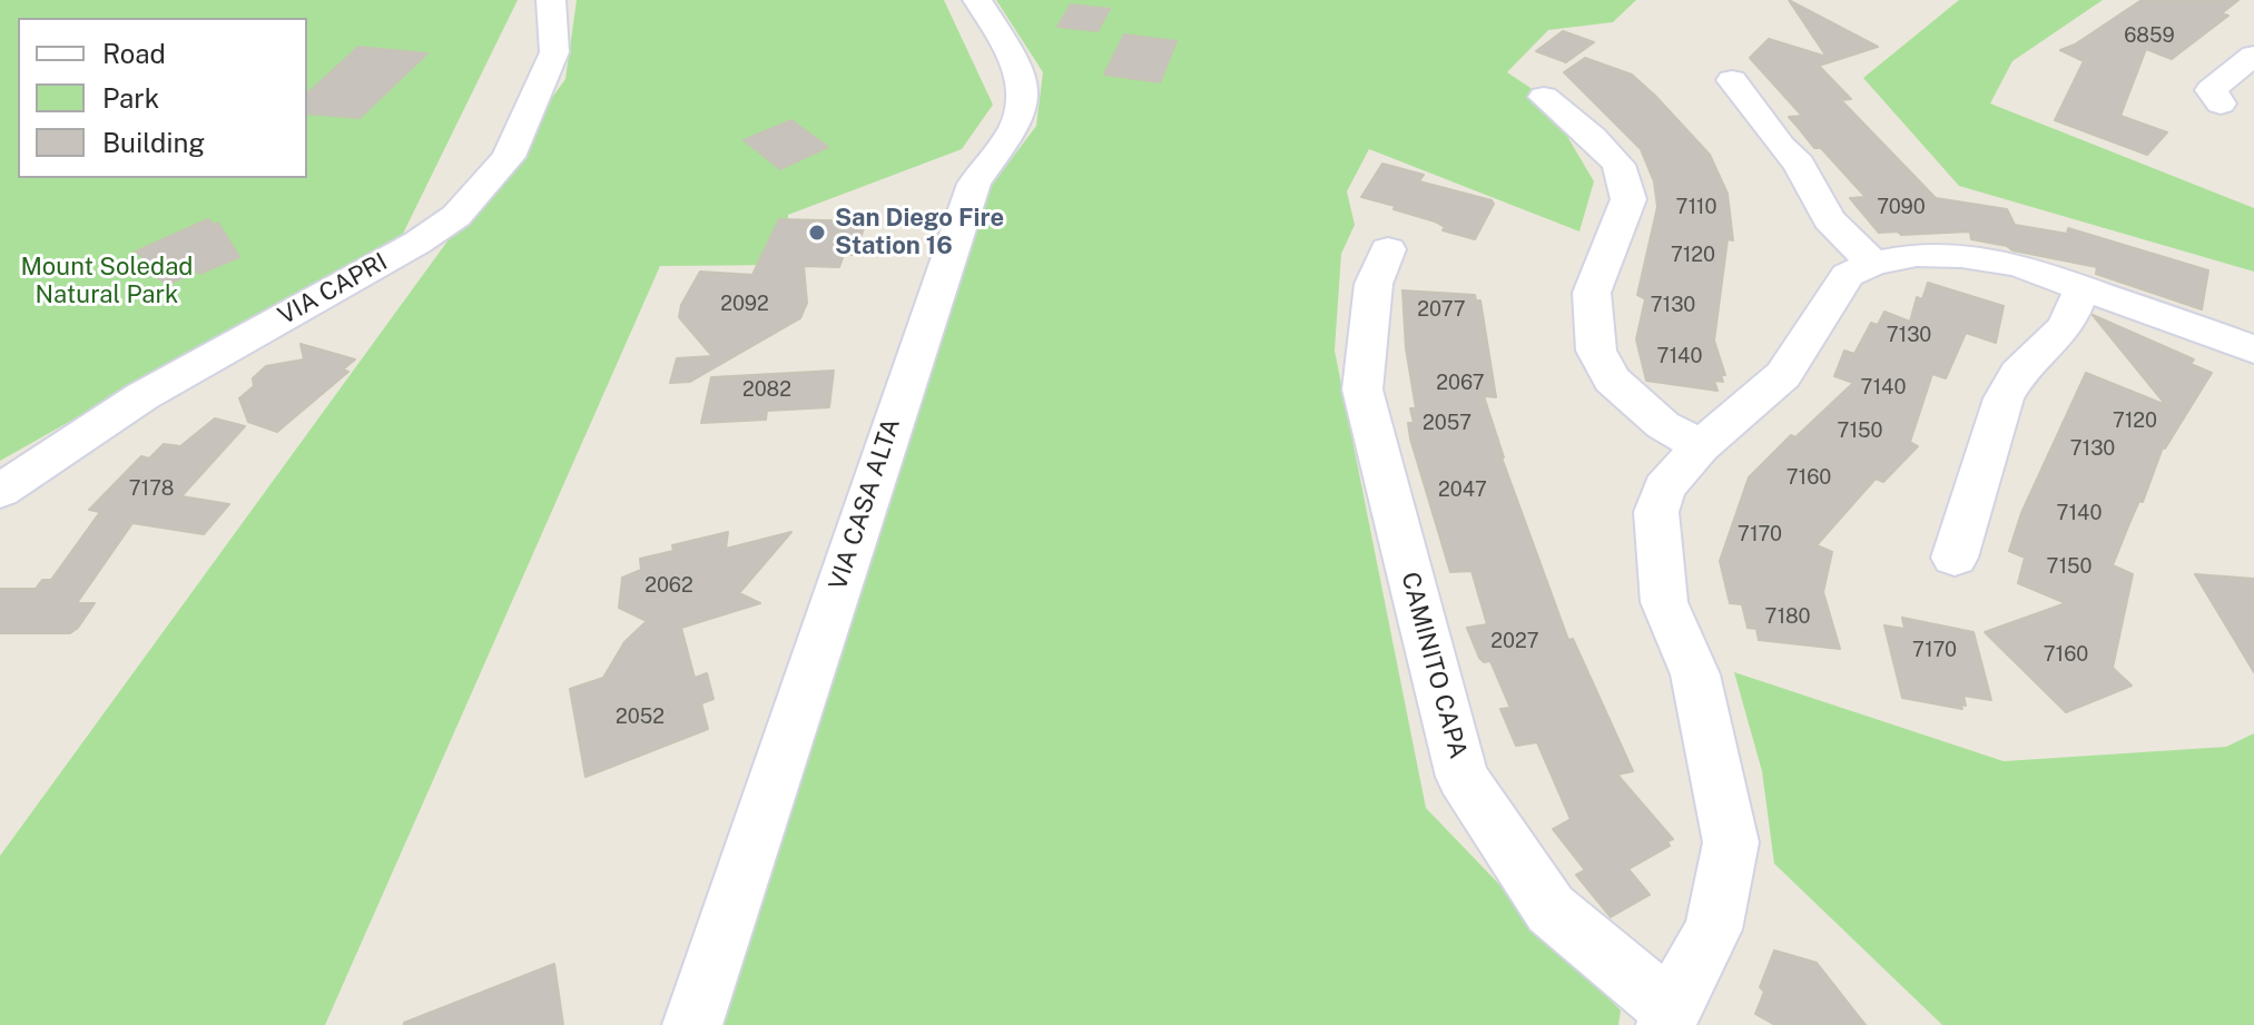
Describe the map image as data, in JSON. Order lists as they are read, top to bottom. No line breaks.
{"streets":{"street":["VIA CAPRI","VIA CASA ALTA","CAMINITO CAPA"]},"parks":["Mount Soledad Natural Park"],"places":["San Diego Fire Station 16"],"house_numbers":["6859","7110","7090","7120","2092","7130","2077","7130","7140","2067","7140","2082","7120","2057","7150","7130","7160","7178","2047","7140","7170","7150","2062","7180","2027","7170","7160","2052"],"legend":["Road","Park","Building"]}
